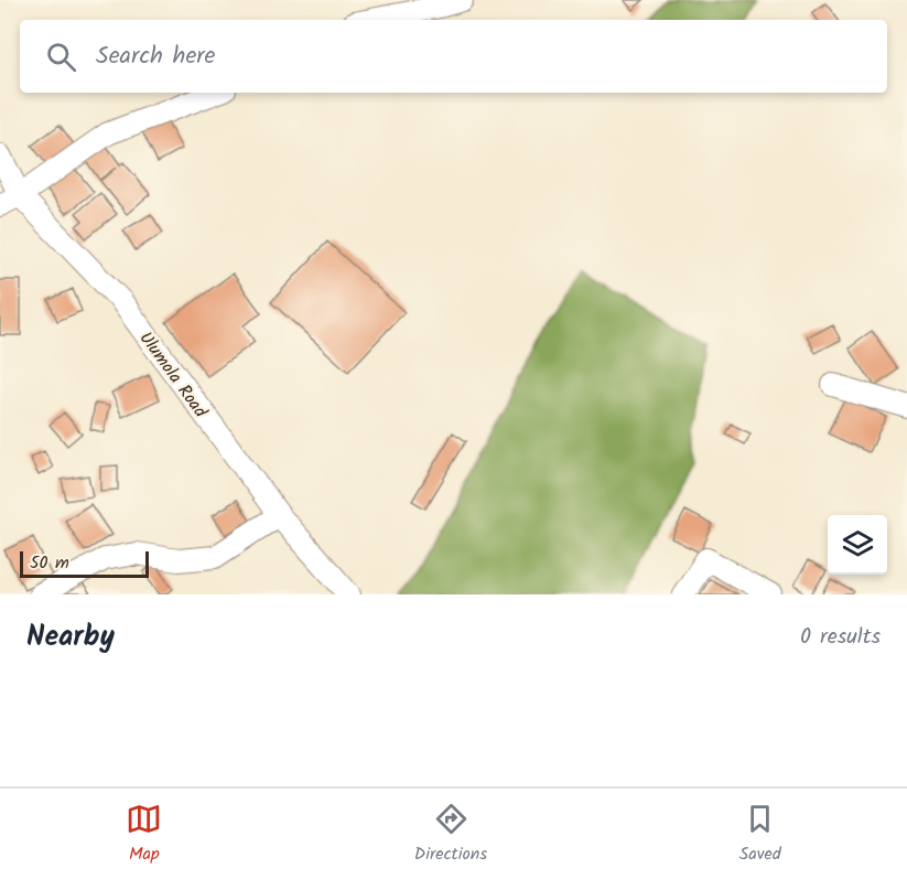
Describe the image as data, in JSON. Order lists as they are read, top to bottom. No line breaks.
{"streets":{"street":["Ulumola Road"]},"scale_bar":"50 m","page":{"search":"Search here","scale":"50 m","heading":["Nearby","0 results"],"nav":["Map","Directions","Saved"]}}
